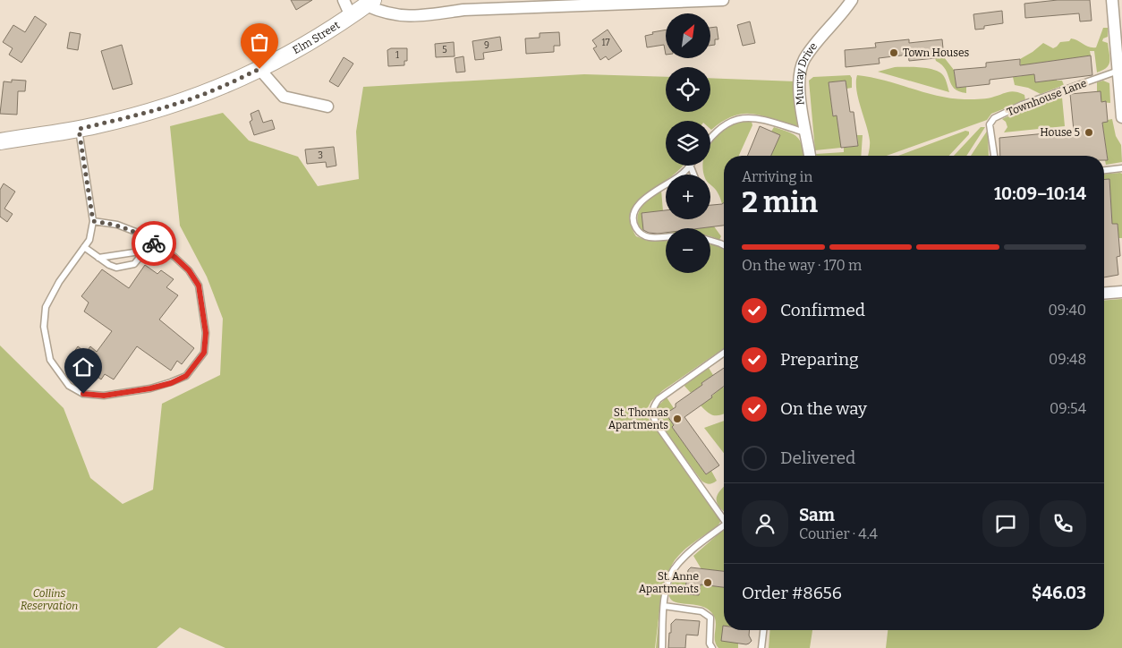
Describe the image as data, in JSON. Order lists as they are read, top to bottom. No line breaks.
{"streets":{"main road":["Elm Street"],"street":["Murray Drive"],"lane":["Townhouse Lane"]},"parks":["Collins Reservation"],"places":["Town Houses","House 5","St. Thomas Apartments","St. Anne Apartments"],"house_numbers":["17","9","5","1","3"],"north":"top right","page":{"map_buttons":["+","−"],"heading":["2 min","Arriving in","10:09–10:14"],"panel":["Sam","Courier · 4.4","Order #8656","$46.03"],"bar":"On the way · 170 m","list":[["Confirmed","09:40"],["Preparing","09:48"],["On the way","09:54"],"Delivered"]}}
